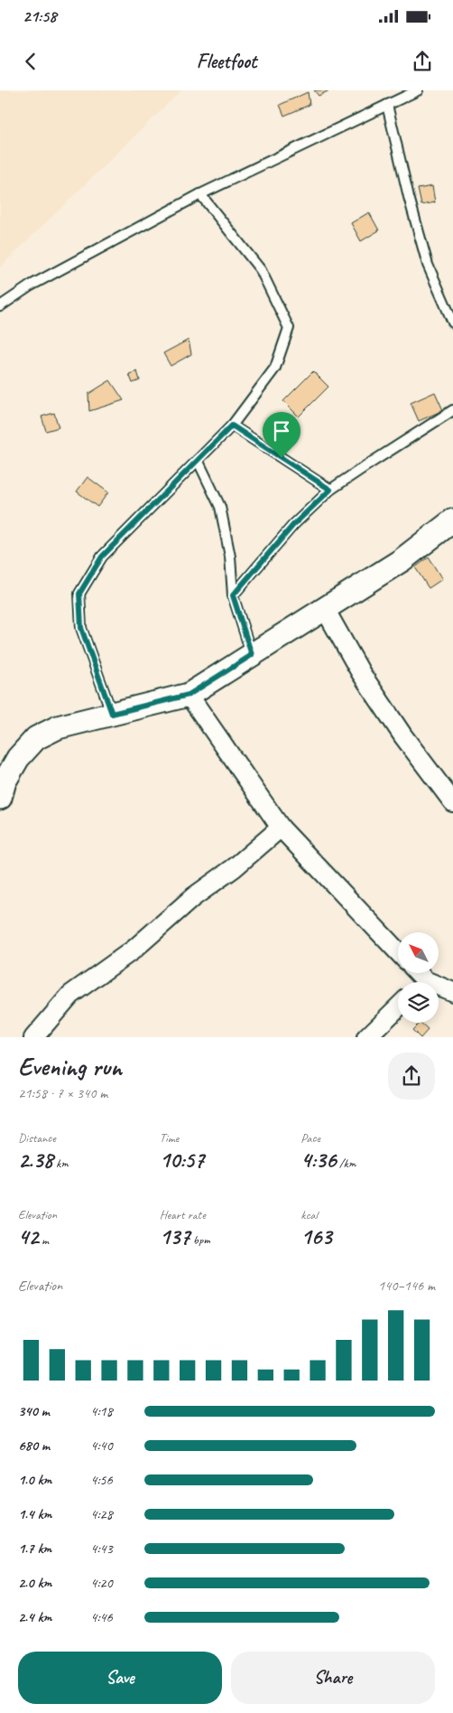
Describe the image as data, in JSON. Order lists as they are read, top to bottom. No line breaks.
{"north":"top left","page":{"status":"21:58","header":"Fleetfoot","heading":["Evening run","21:58 · 7 × 340 m"],"stats":[["Distance","2.38 km"],["Time","10:57"],["Pace","4:36 /km"],["Elevation","42 m"],["Heart rate","137 bpm"],["kcal","163"]],"chart":["Elevation","140–146 m"],"list":[{"name":"340 m","note":"4:18"},{"name":"680 m","note":"4:40"},{"name":"1.0 km","note":"4:56"},{"name":"1.4 km","note":"4:28"},{"name":"1.7 km","note":"4:43"},{"name":"2.0 km","note":"4:20"},{"name":"2.4 km","note":"4:46"}],"buttons":["Save","Share"]}}
